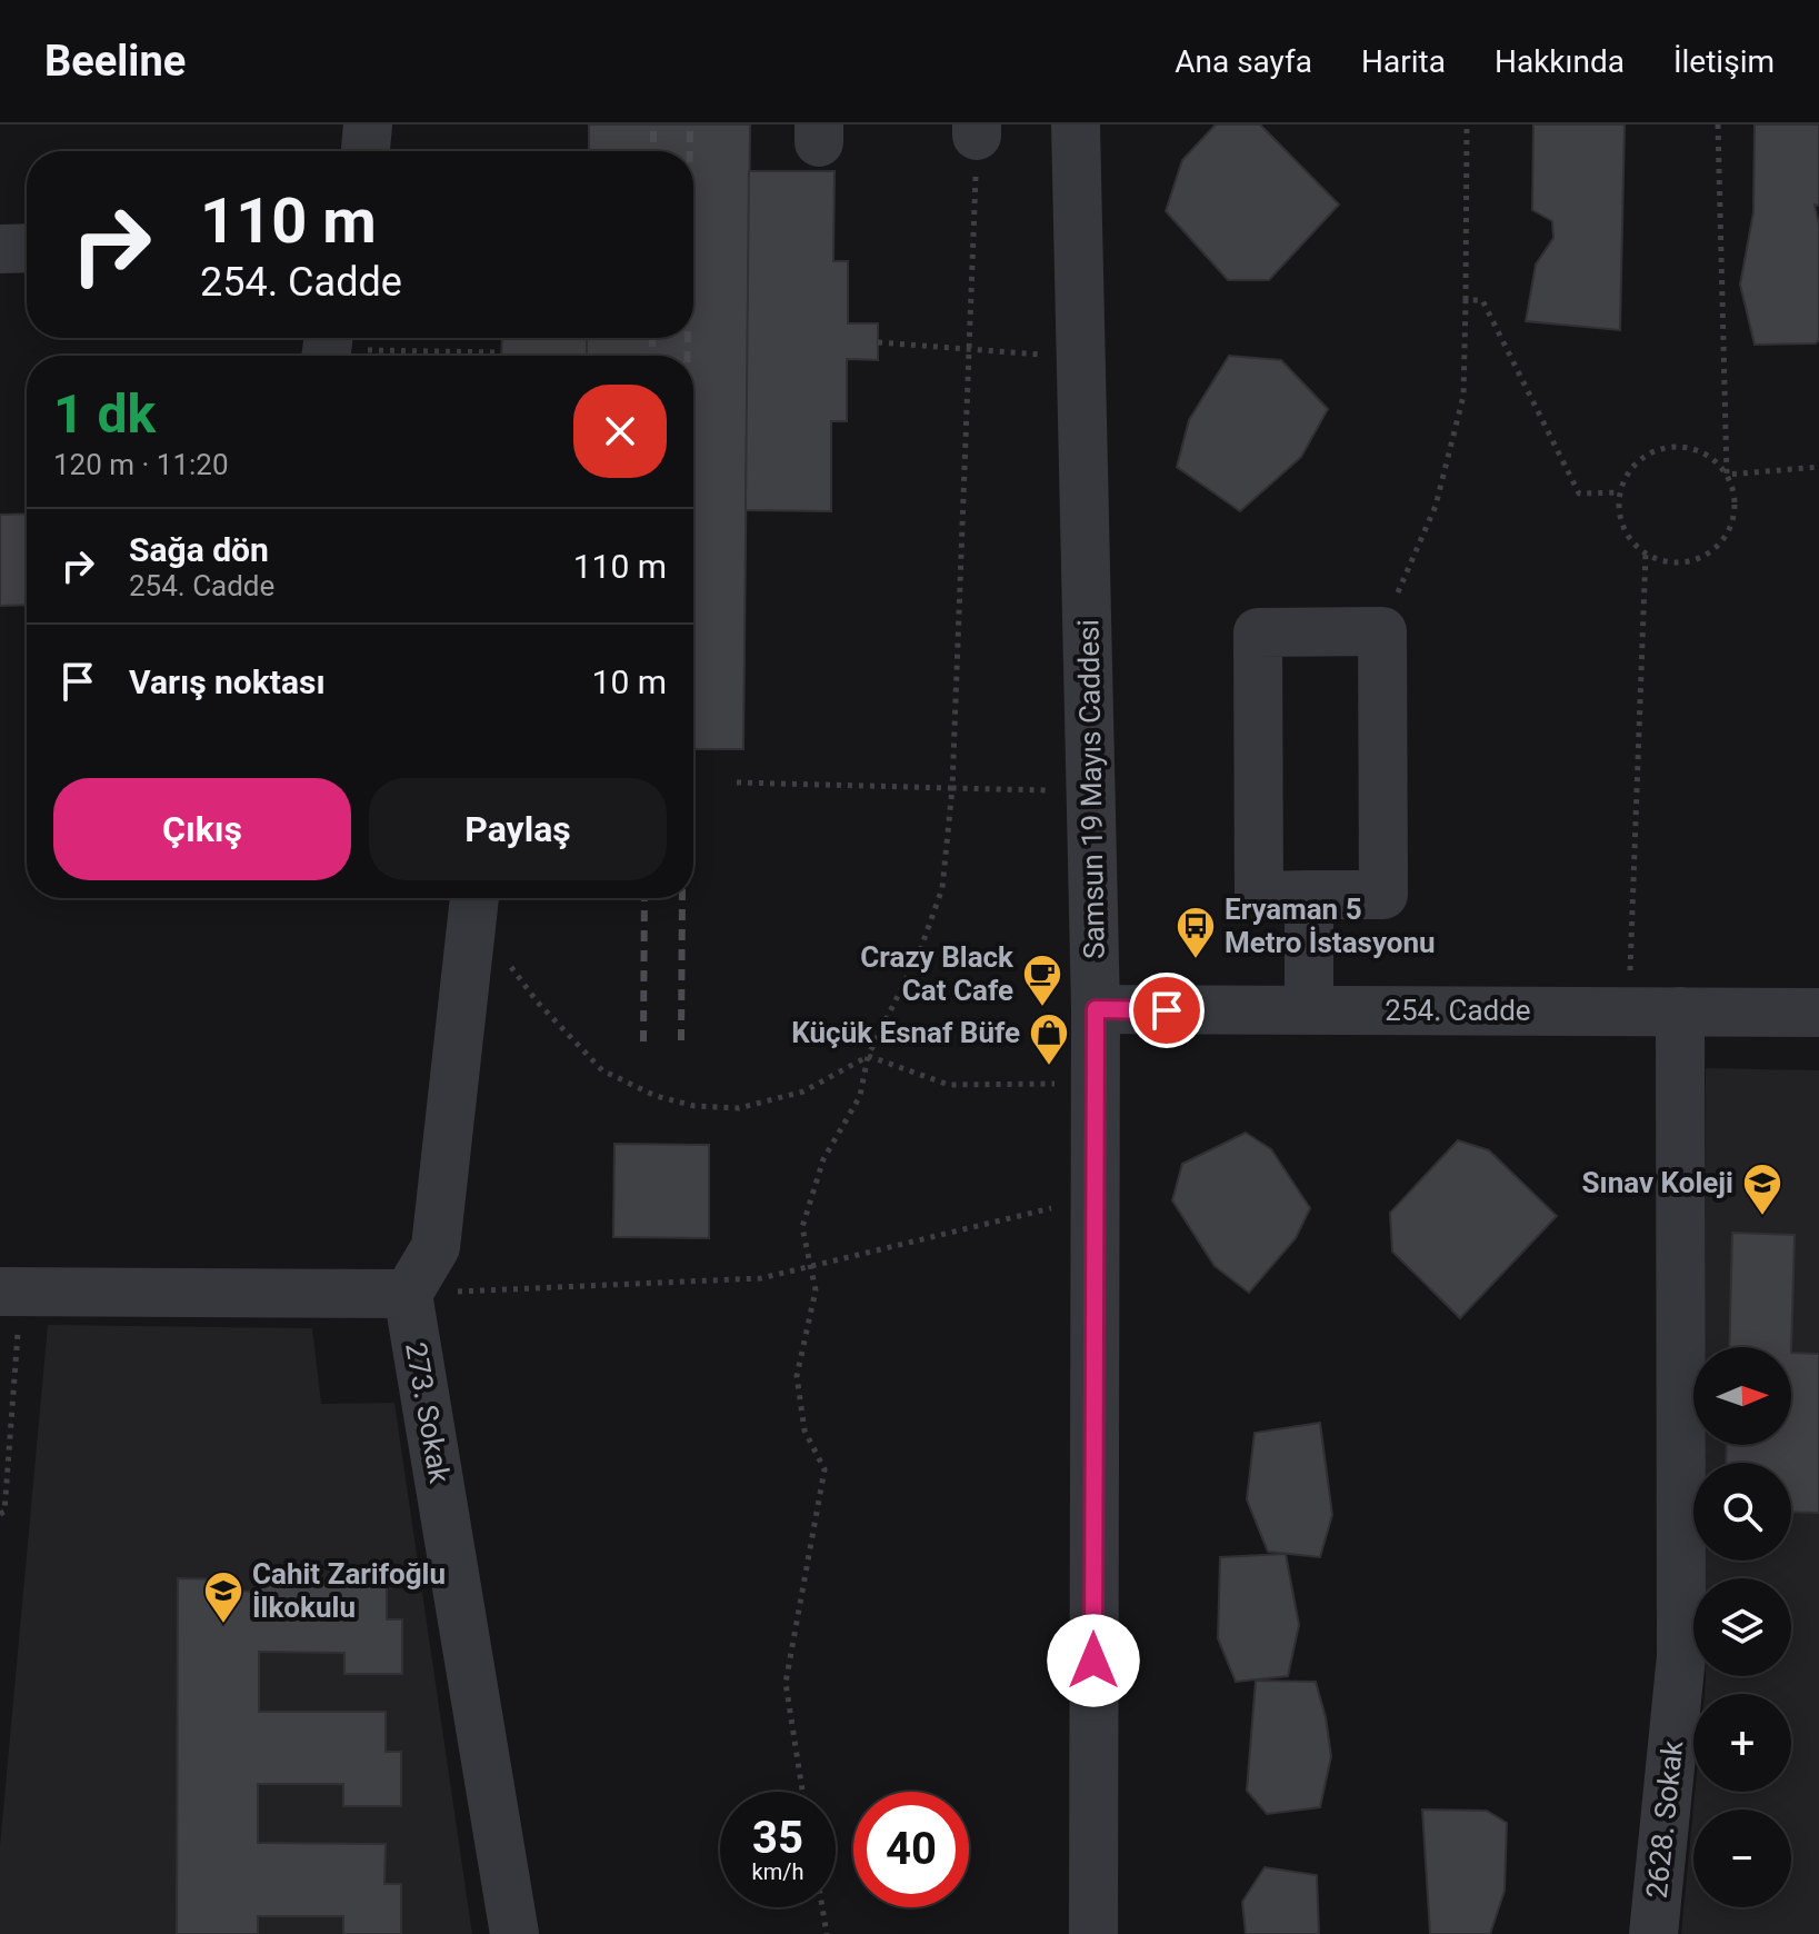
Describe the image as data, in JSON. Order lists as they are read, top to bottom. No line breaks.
{"streets":{"street":["Samsun 19 Mayıs Caddesi","254. Cadde","273. Sokak","2628. Sokak"]},"crossings":[["Samsun 19 Mayıs Caddesi","254. Cadde"],["254. Cadde","2628. Sokak"]],"places":{"bus stop":["Eryaman 5 Metro İstasyonu"],"cafe":["Crazy Black Cat Cafe"],"shop":["Küçük Esnaf Büfe"],"school or university":["Sınav Koleji","Cahit Zarifoğlu İlkokulu"]},"north":"right","page":{"header":"Beeline","nav":["Ana sayfa","Harita","Hakkında","İletişim"],"turn":["110 m","254. Cadde"],"heading":["1 dk","120 m · 11:20"],"list":[{"name":"Sağa dön","note":"254. Cadde","value":"110 m"},{"name":"Varış noktası","value":"10 m"}],"buttons":["Çıkış","Paylaş"],"map_buttons":["+","−"],"speed":"35 km/h","limit":"40"}}
